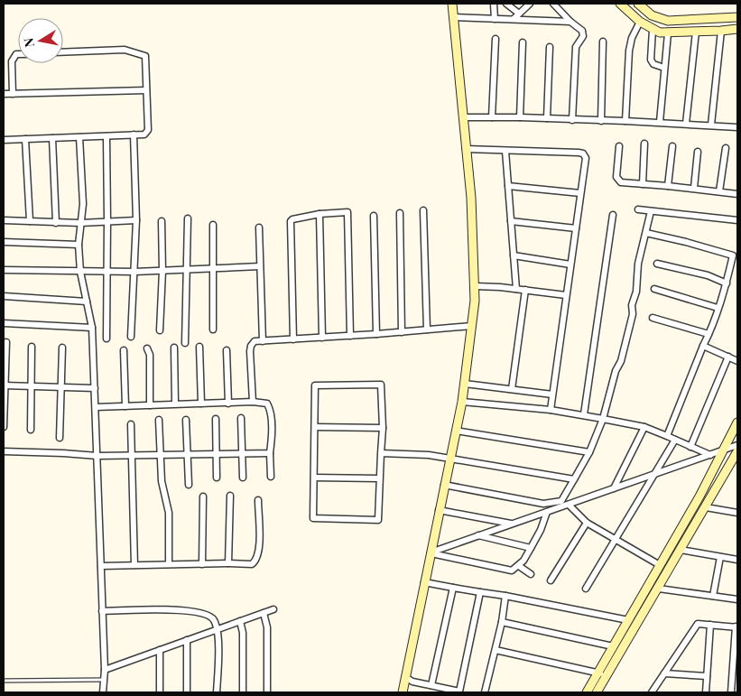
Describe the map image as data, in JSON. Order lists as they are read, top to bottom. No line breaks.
{"north":"left"}
